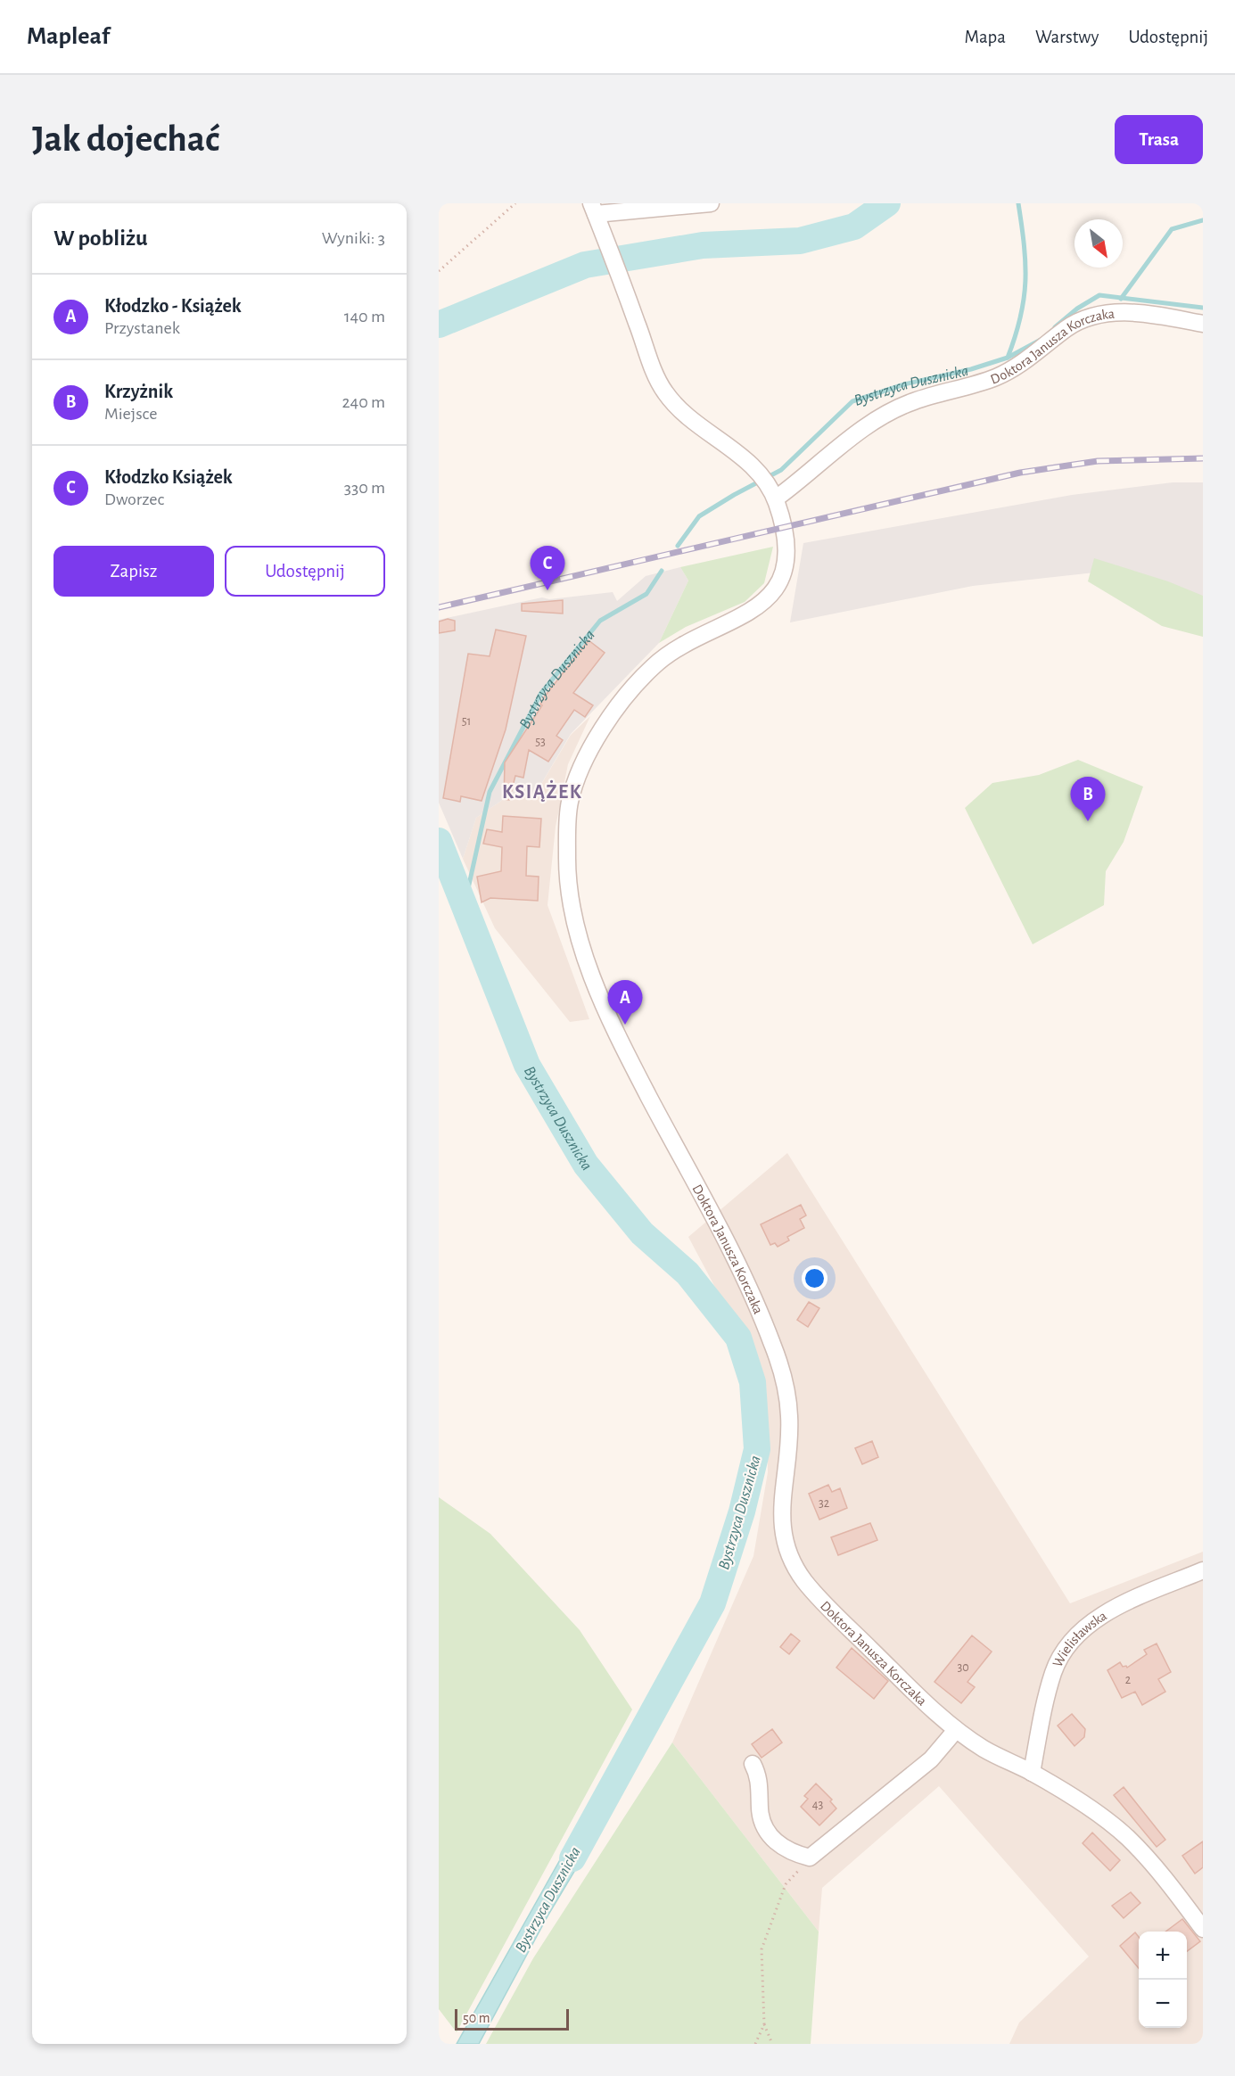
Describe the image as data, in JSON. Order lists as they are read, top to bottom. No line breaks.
{"streets":{"street":["Doktora Janusza Korczaka","Wielisławska"]},"crossings":[["Doktora Janusza Korczaka","Wielisławska"]],"districts":["KSIĄŻEK"],"water":["Bystrzyca Dusznicka"],"house_numbers":["51","53","32","30","2","43"],"scale_bar":"50 m","north":"bottom right","page":{"header":"Mapleaf","nav":["Mapa","Warstwy","Udostępnij"],"buttons":["Trasa",["Zapisz","Udostępnij"]],"title":"Jak dojechać","heading":["W pobliżu","Wyniki: 3"],"list":[{"mark":"A","name":"Kłodzko - Książek","note":"Przystanek","value":"140 m"},{"mark":"B","name":"Krzyżnik","note":"Miejsce","value":"240 m"},{"mark":"C","name":"Kłodzko Książek","note":"Dworzec","value":"330 m"}],"pins":["C","B","A"],"map_buttons":["+","−"],"scale":"50 m"}}
